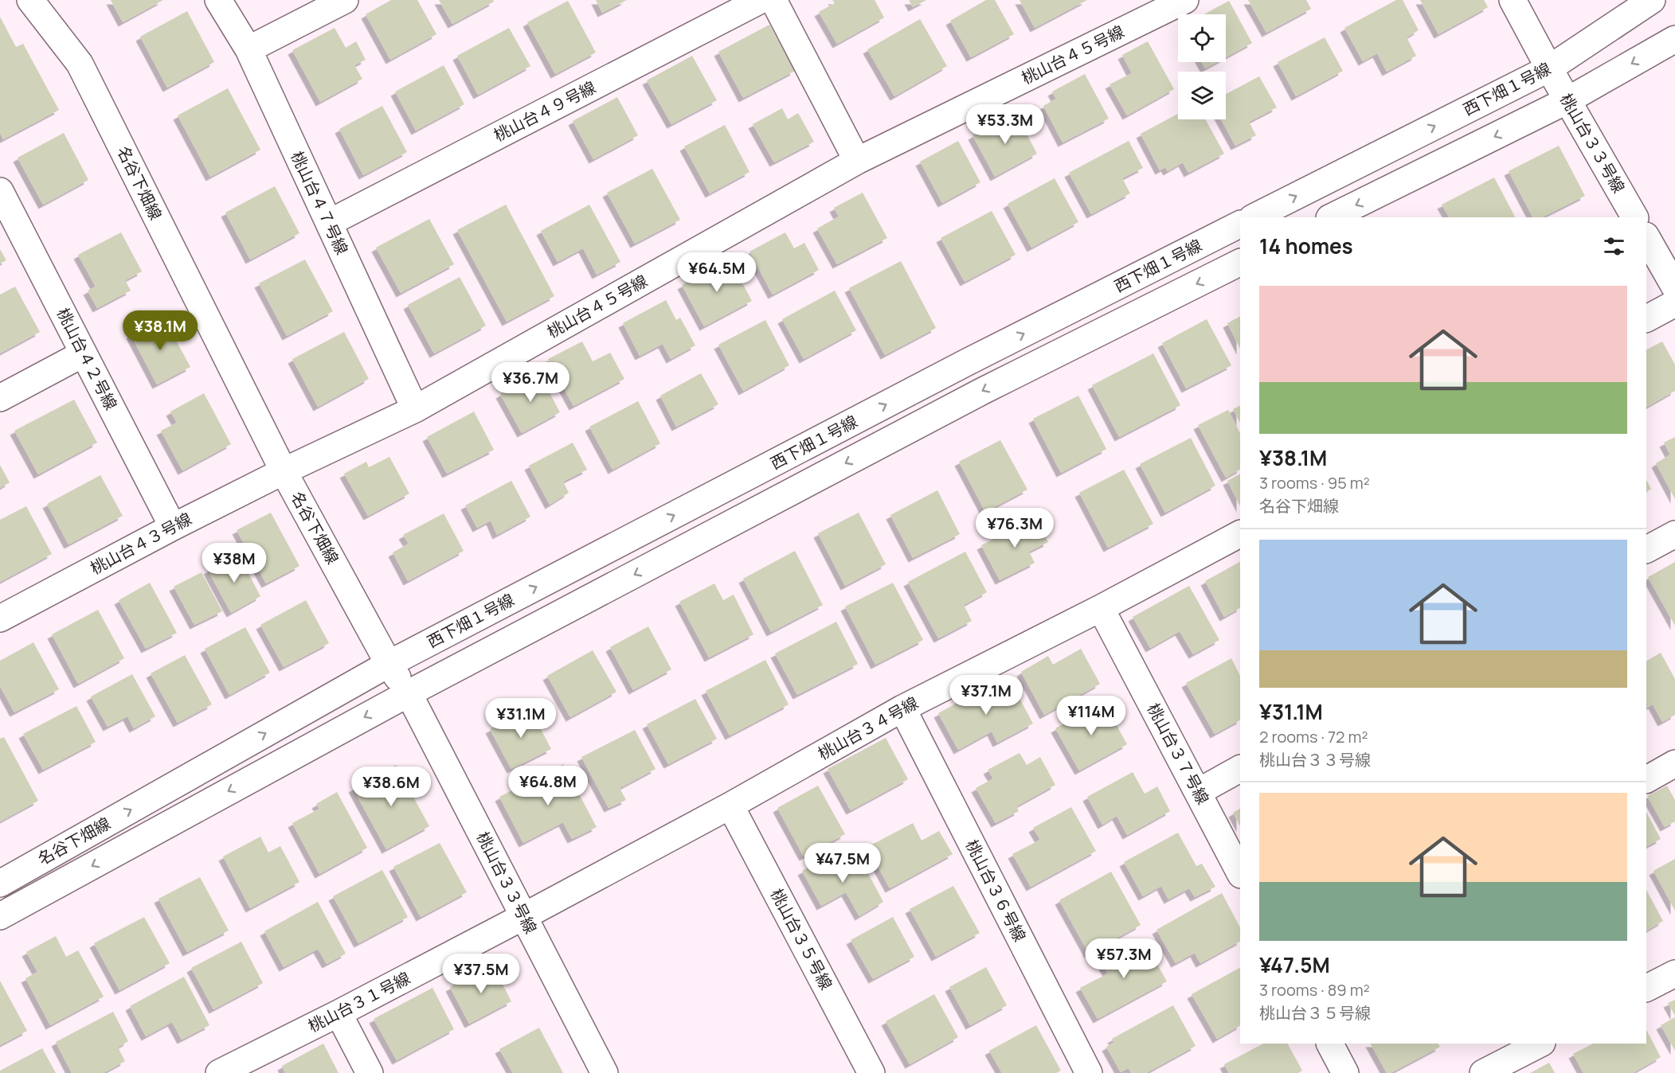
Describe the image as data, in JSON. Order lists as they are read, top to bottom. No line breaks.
{"streets":{"street":["桃山台４５号線","西下畑１号線","桃山台４９号線","桃山台３３号線","名谷下畑線","桃山台４７号線","桃山台４２号線","桃山台４３号線","桃山台３４号線","桃山台３７号線","桃山台３６号線","桃山台３５号線","桃山台３１号線"]},"crossings":[["桃山台４５号線","名谷下畑線"],["桃山台４５号線","桃山台４７号線"],["桃山台４５号線","桃山台４３号線"],["西下畑１号線","桃山台３３号線"],["西下畑１号線","名谷下畑線"],["桃山台４９号線","桃山台４７号線"],["桃山台３３号線","名谷下畑線"],["桃山台３３号線","桃山台３４号線"],["桃山台３３号線","桃山台３１号線"],["名谷下畑線","桃山台４３号線"],["桃山台４２号線","桃山台４３号線"],["桃山台３４号線","桃山台３７号線"],["桃山台３４号線","桃山台３６号線"],["桃山台３４号線","桃山台３５号線"],["桃山台３４号線","桃山台３１号線"]],"page":{"price":["¥53.3M","¥64.5M","¥38.1M","¥36.7M","¥76.3M","¥38M","¥37.1M","¥114M","¥31.1M","¥64.8M","¥38.6M","¥47.5M","¥57.3M","¥37.5M"],"heading":"14 homes","list":[{"name":"¥38.1M","note":"3 rooms · 95 m² · 名谷下畑線"},{"name":"¥31.1M","note":"2 rooms · 72 m² · 桃山台３３号線"},{"name":"¥47.5M","note":"3 rooms · 89 m² · 桃山台３５号線"}]}}
